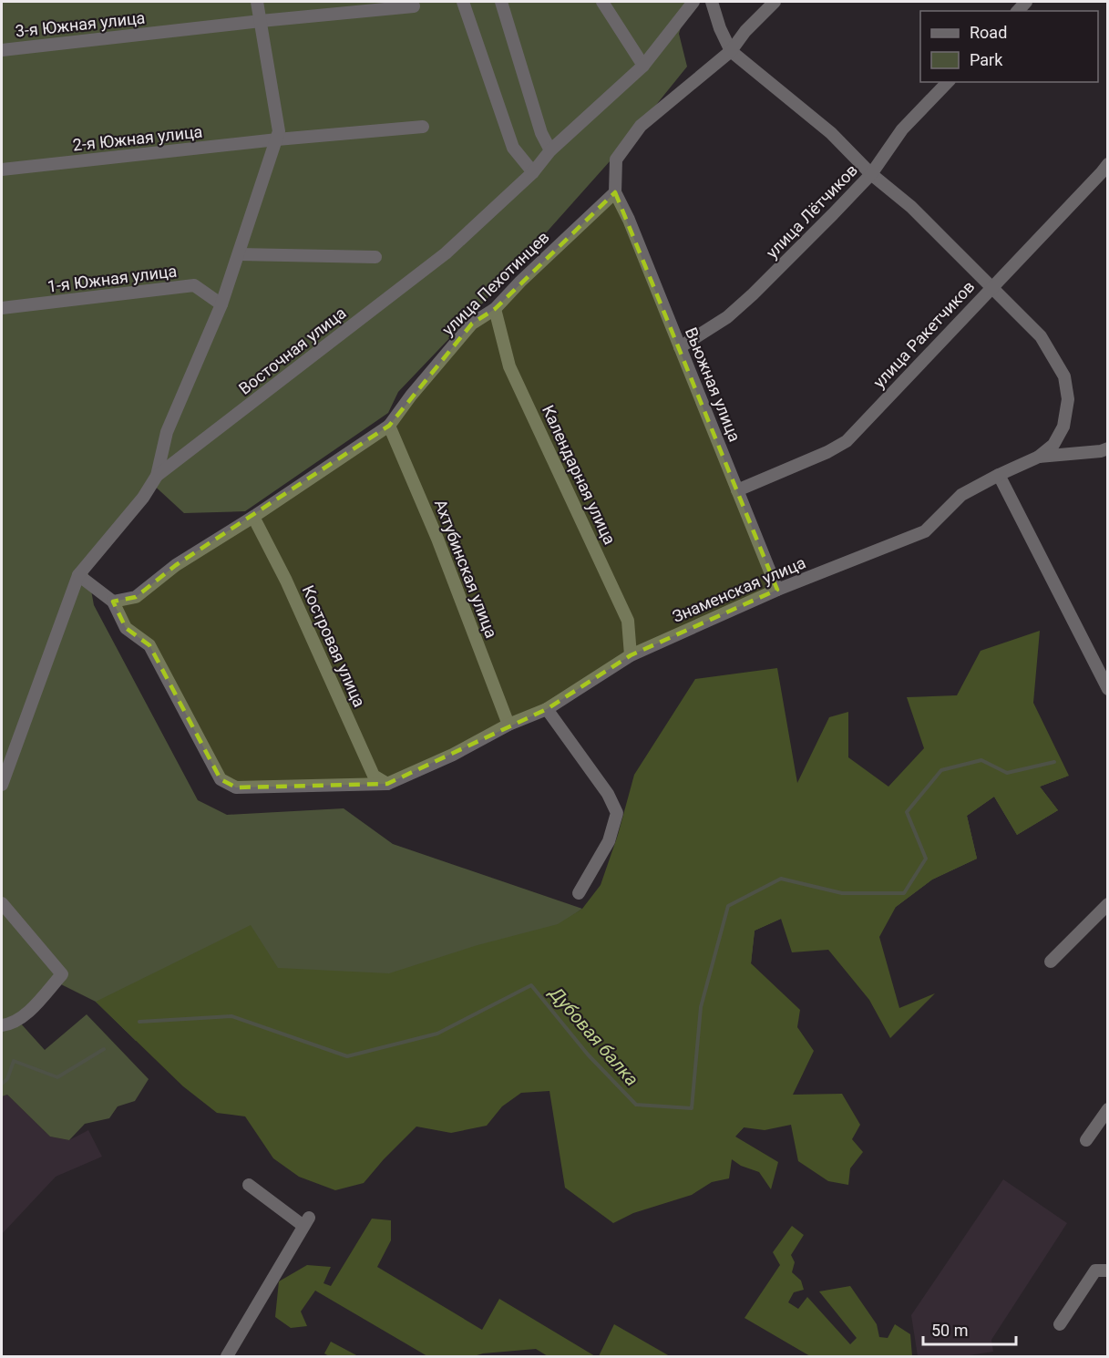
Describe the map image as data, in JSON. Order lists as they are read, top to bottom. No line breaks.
{"streets":{"street":["3-я Южная улица","2-я Южная улица","улица Лётчиков","1-я Южная улица","улица Пехотинцев","улица Ракетчиков","Восточная улица","Вьюжная улица","Календарная улица","Ахтубинская улица","Знаменская улица","Костровая улица"]},"crossings":[["улица Лётчиков","Вьюжная улица"],["улица Пехотинцев","Вьюжная улица"],["улица Пехотинцев","Календарная улица"],["улица Пехотинцев","Ахтубинская улица"],["улица Пехотинцев","Костровая улица"],["улица Ракетчиков","Вьюжная улица"],["Вьюжная улица","Знаменская улица"],["Календарная улица","Знаменская улица"],["Ахтубинская улица","Знаменская улица"],["Знаменская улица","Костровая улица"]],"water":["Дубовая балка"],"legend":["Road","Park"],"scale_bar":"50 m"}
